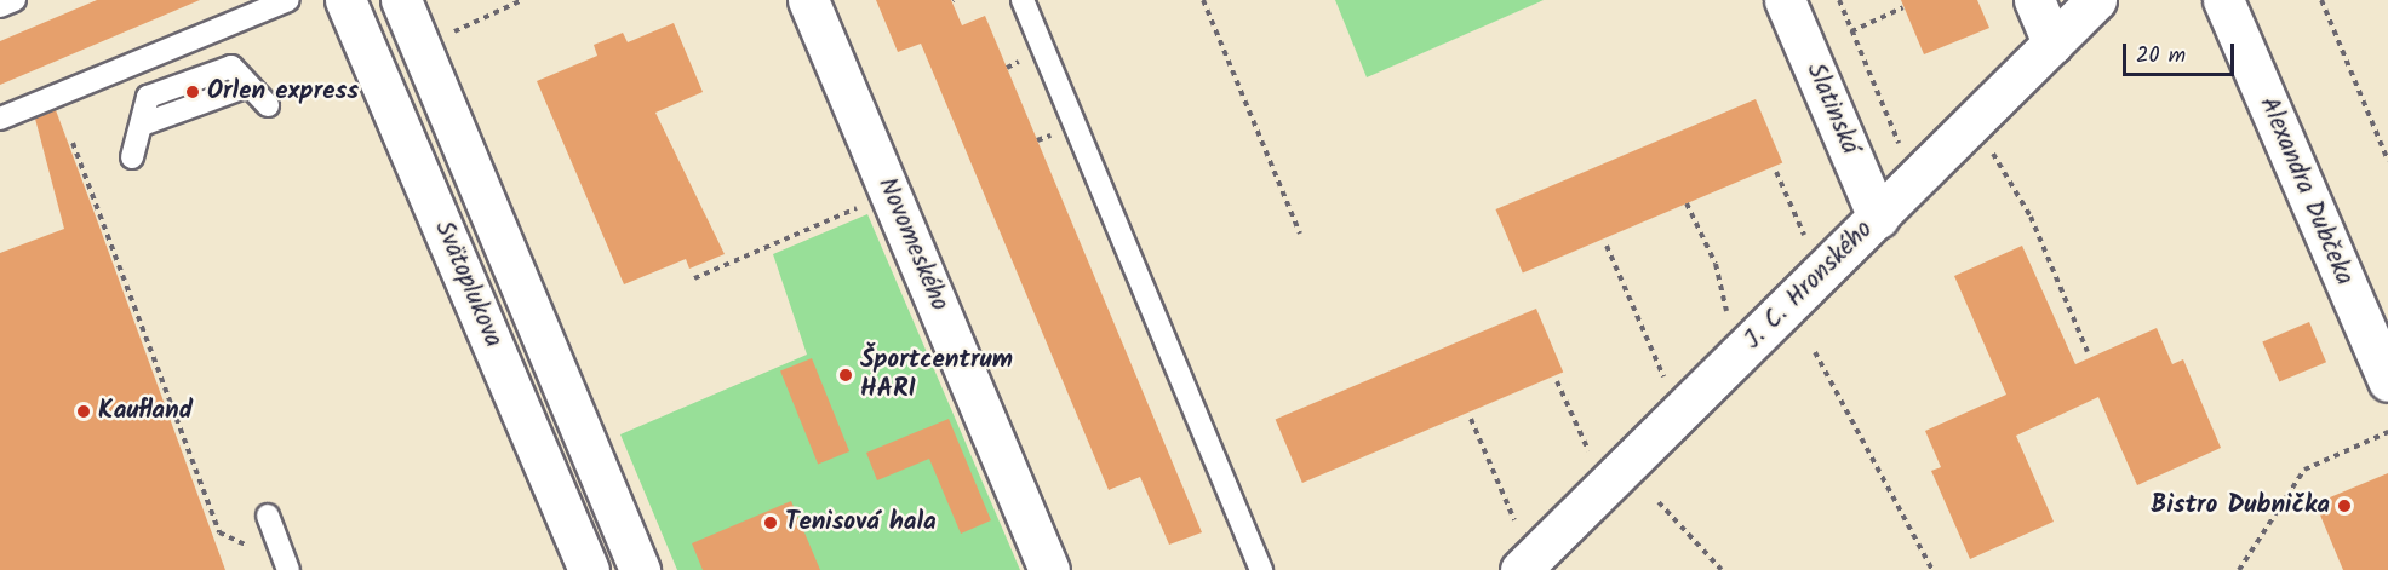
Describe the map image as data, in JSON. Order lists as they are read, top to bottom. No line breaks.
{"streets":{"street":["Slatinská","Alexandra Dubčeka","Novomeského","Svätoplukova","J. C. Hronského"]},"crossings":[["Slatinská","J. C. Hronského"]],"places":["Orlen express","Športcentrum HARI","Kaufland","Bistro Dubnička","Tenisová hala"],"scale_bar":"20 m"}
